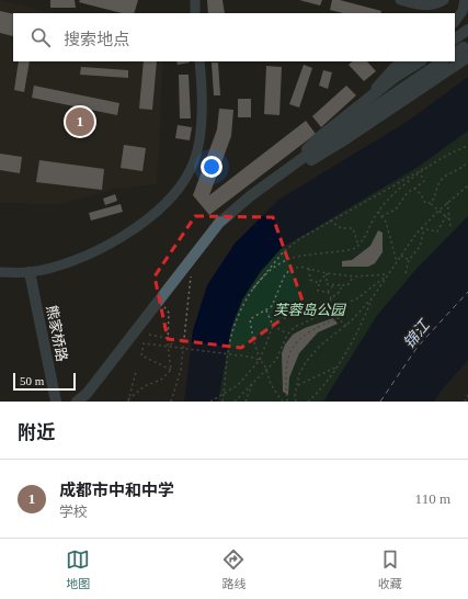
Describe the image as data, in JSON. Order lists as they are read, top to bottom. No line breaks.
{"streets":{"street":["熊家桥路"]},"water":["锦江"],"parks":["芙蓉岛公园"],"scale_bar":"50 m","page":{"search":"搜索地点","pins":"1","scale":"50 m","heading":"附近","list":[{"mark":"1","name":"成都市中和中学","note":"学校","value":"110 m"}],"nav":["地图","路线","收藏"]}}
